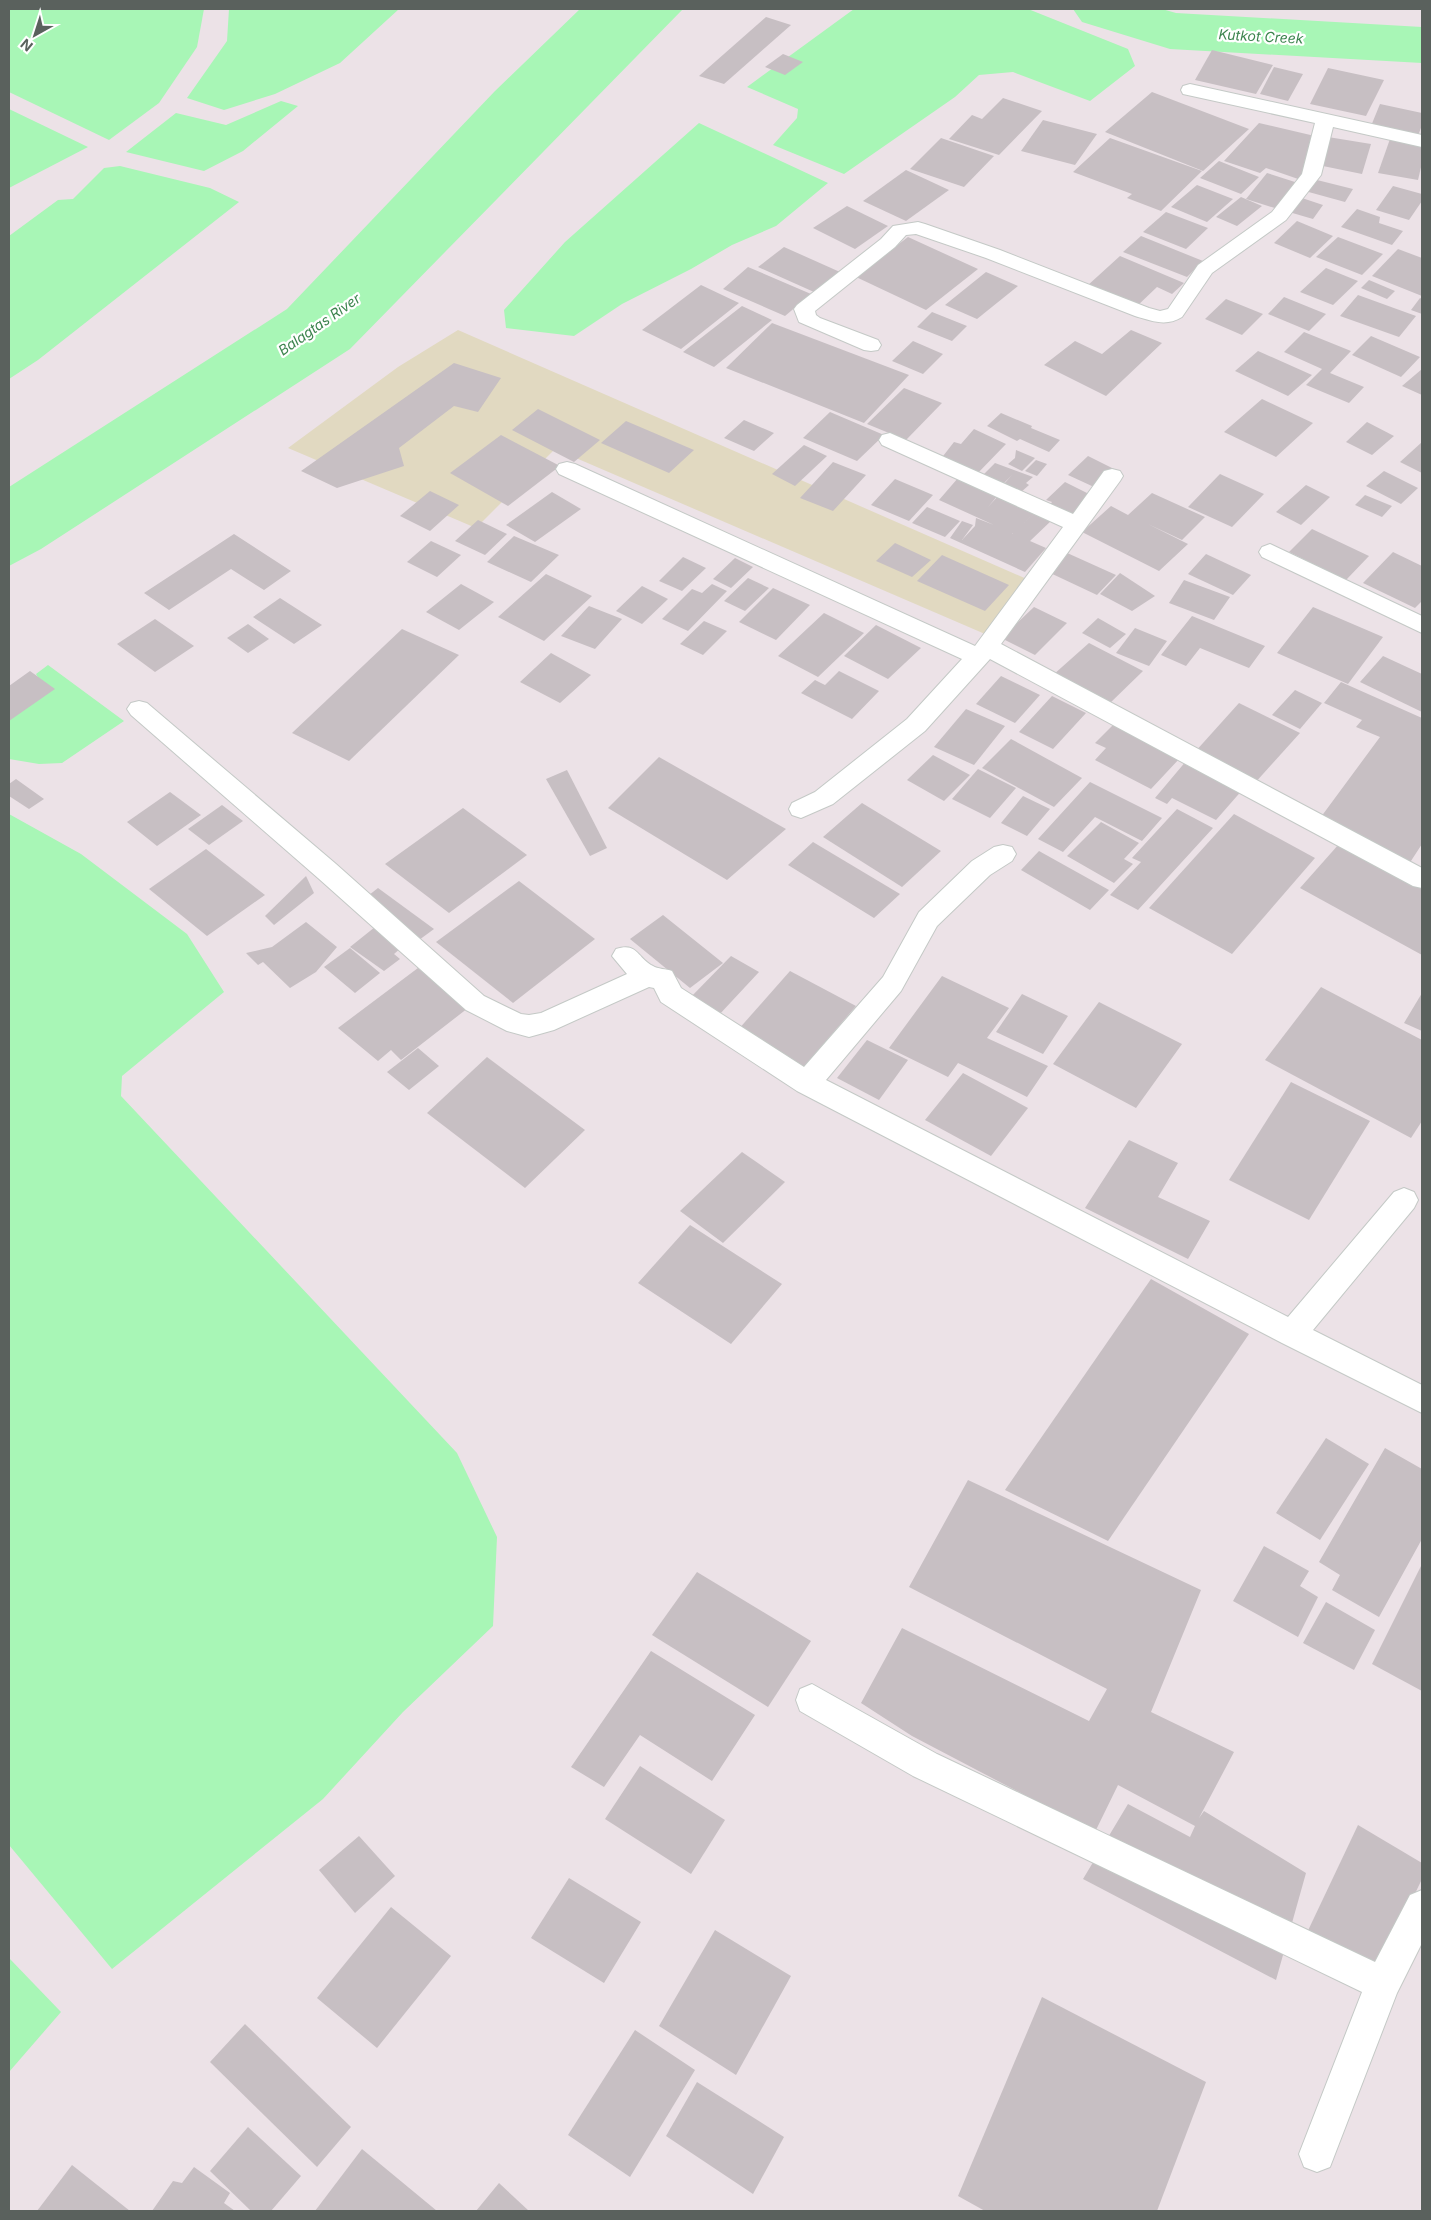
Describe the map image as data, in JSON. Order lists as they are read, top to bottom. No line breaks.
{"water":["Kutkot Creek","Balagtas River"],"north":"bottom left"}
